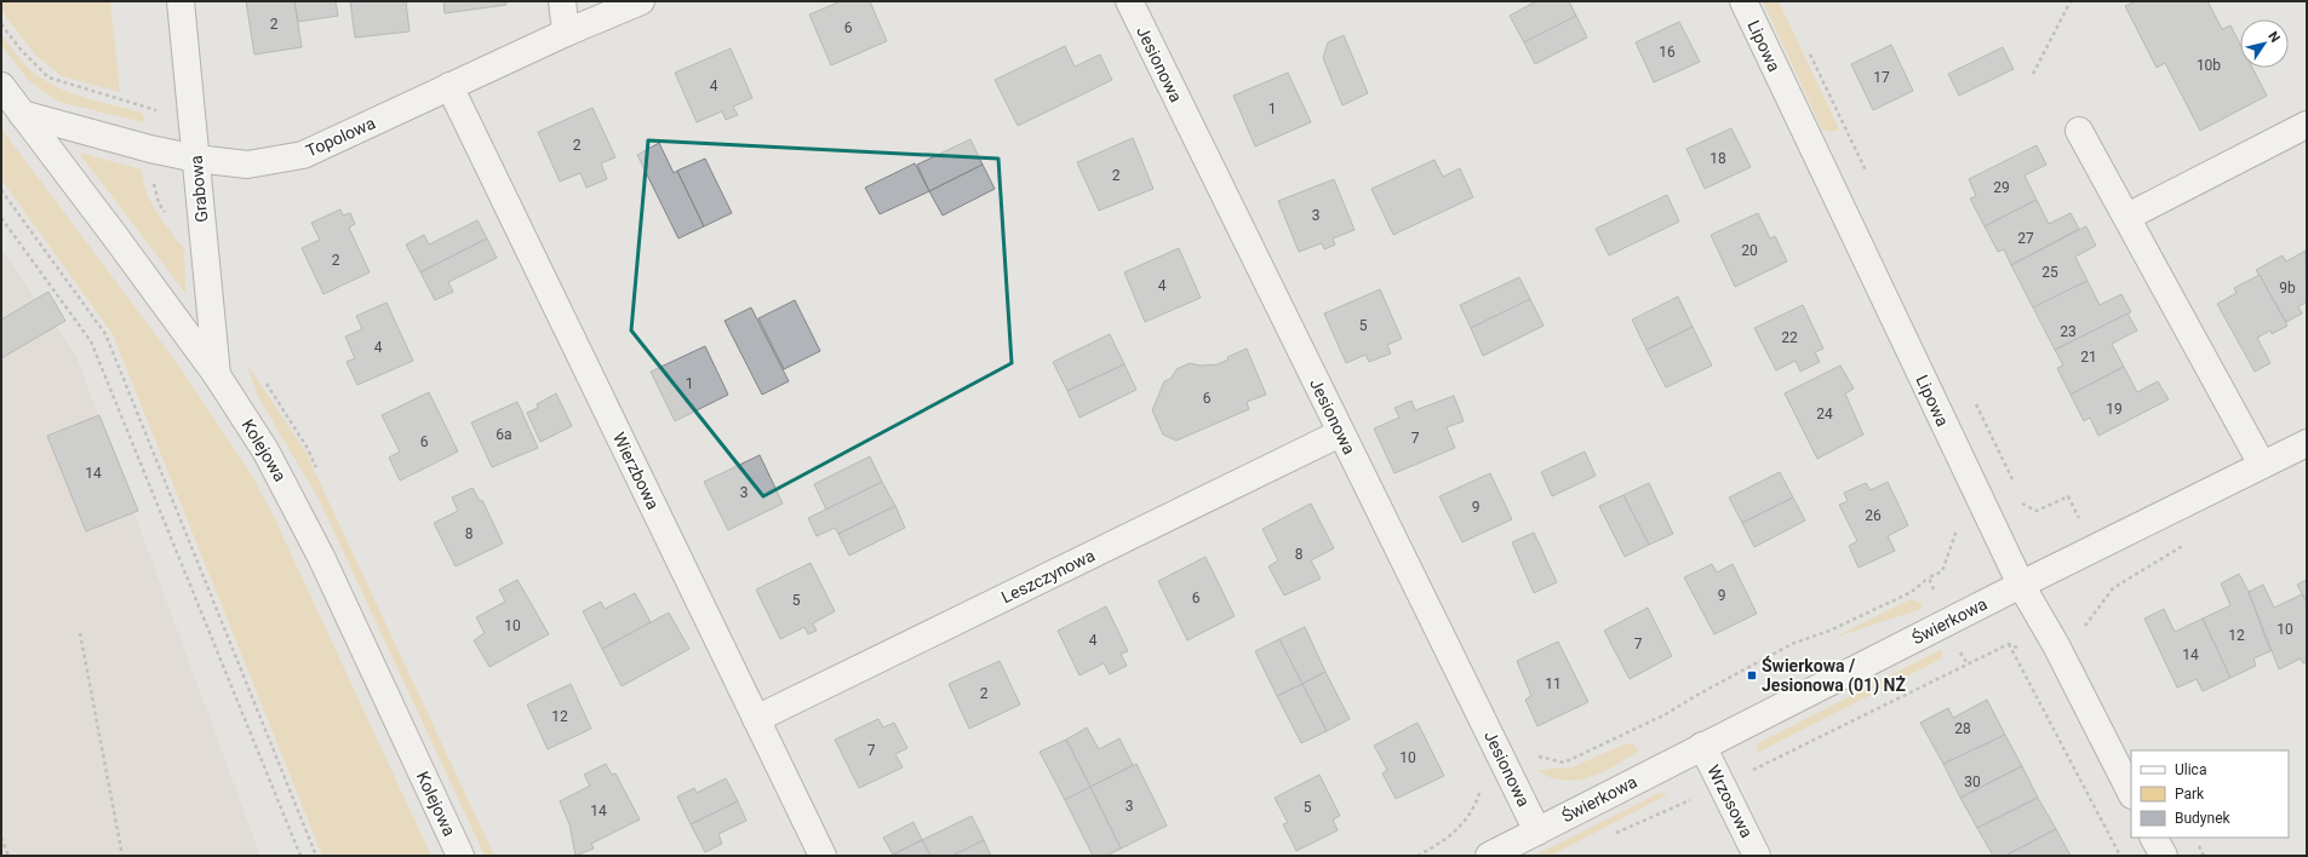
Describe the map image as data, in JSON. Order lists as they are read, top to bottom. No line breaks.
{"streets":{"street":["Lipowa","Jesionowa","Topolowa","Grabowa","Kolejowa","Wierzbowa","Leszczynowa","Świerkowa","Wrzosowa"]},"crossings":[["Lipowa","Świerkowa"],["Jesionowa","Leszczynowa"],["Jesionowa","Świerkowa"],["Topolowa","Grabowa"],["Topolowa","Kolejowa"],["Topolowa","Wierzbowa"],["Grabowa","Kolejowa"],["Wierzbowa","Leszczynowa"],["Świerkowa","Wrzosowa"]],"places":{"transit":["Świerkowa / Jesionowa (01) NŻ"]},"house_numbers":["2","6","16","10b","17","4","1","2","18","2","29","3","27","20","2","25","4","9b","5","23","22","4","21","1","6","19","24","6a","7","6","14","3","9","26","8","8","9","6","5","10","10","12","4","7","14","11","2","12","28","7","10","30","3","5","14"],"legend":["Ulica","Park","Budynek"],"north":"top right"}
